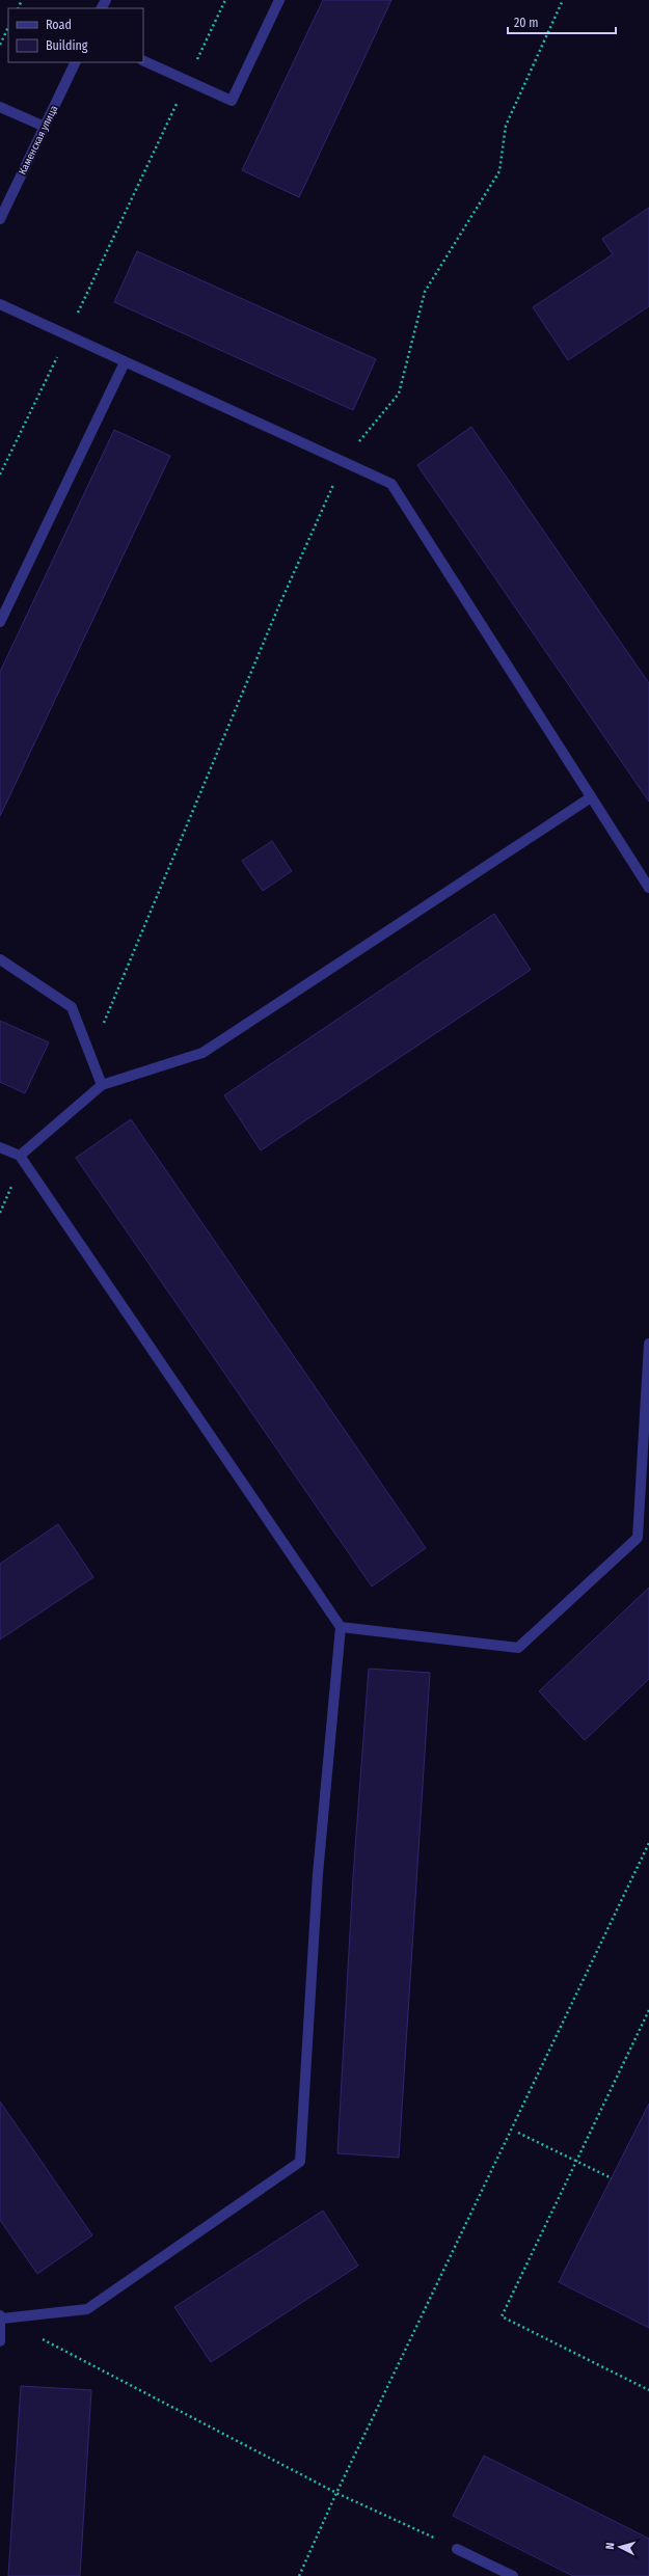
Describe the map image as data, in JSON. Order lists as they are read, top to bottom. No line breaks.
{"streets":{"street":["Каменская улица"]},"legend":["Road","Building"],"scale_bar":"20 m","north":"left"}
